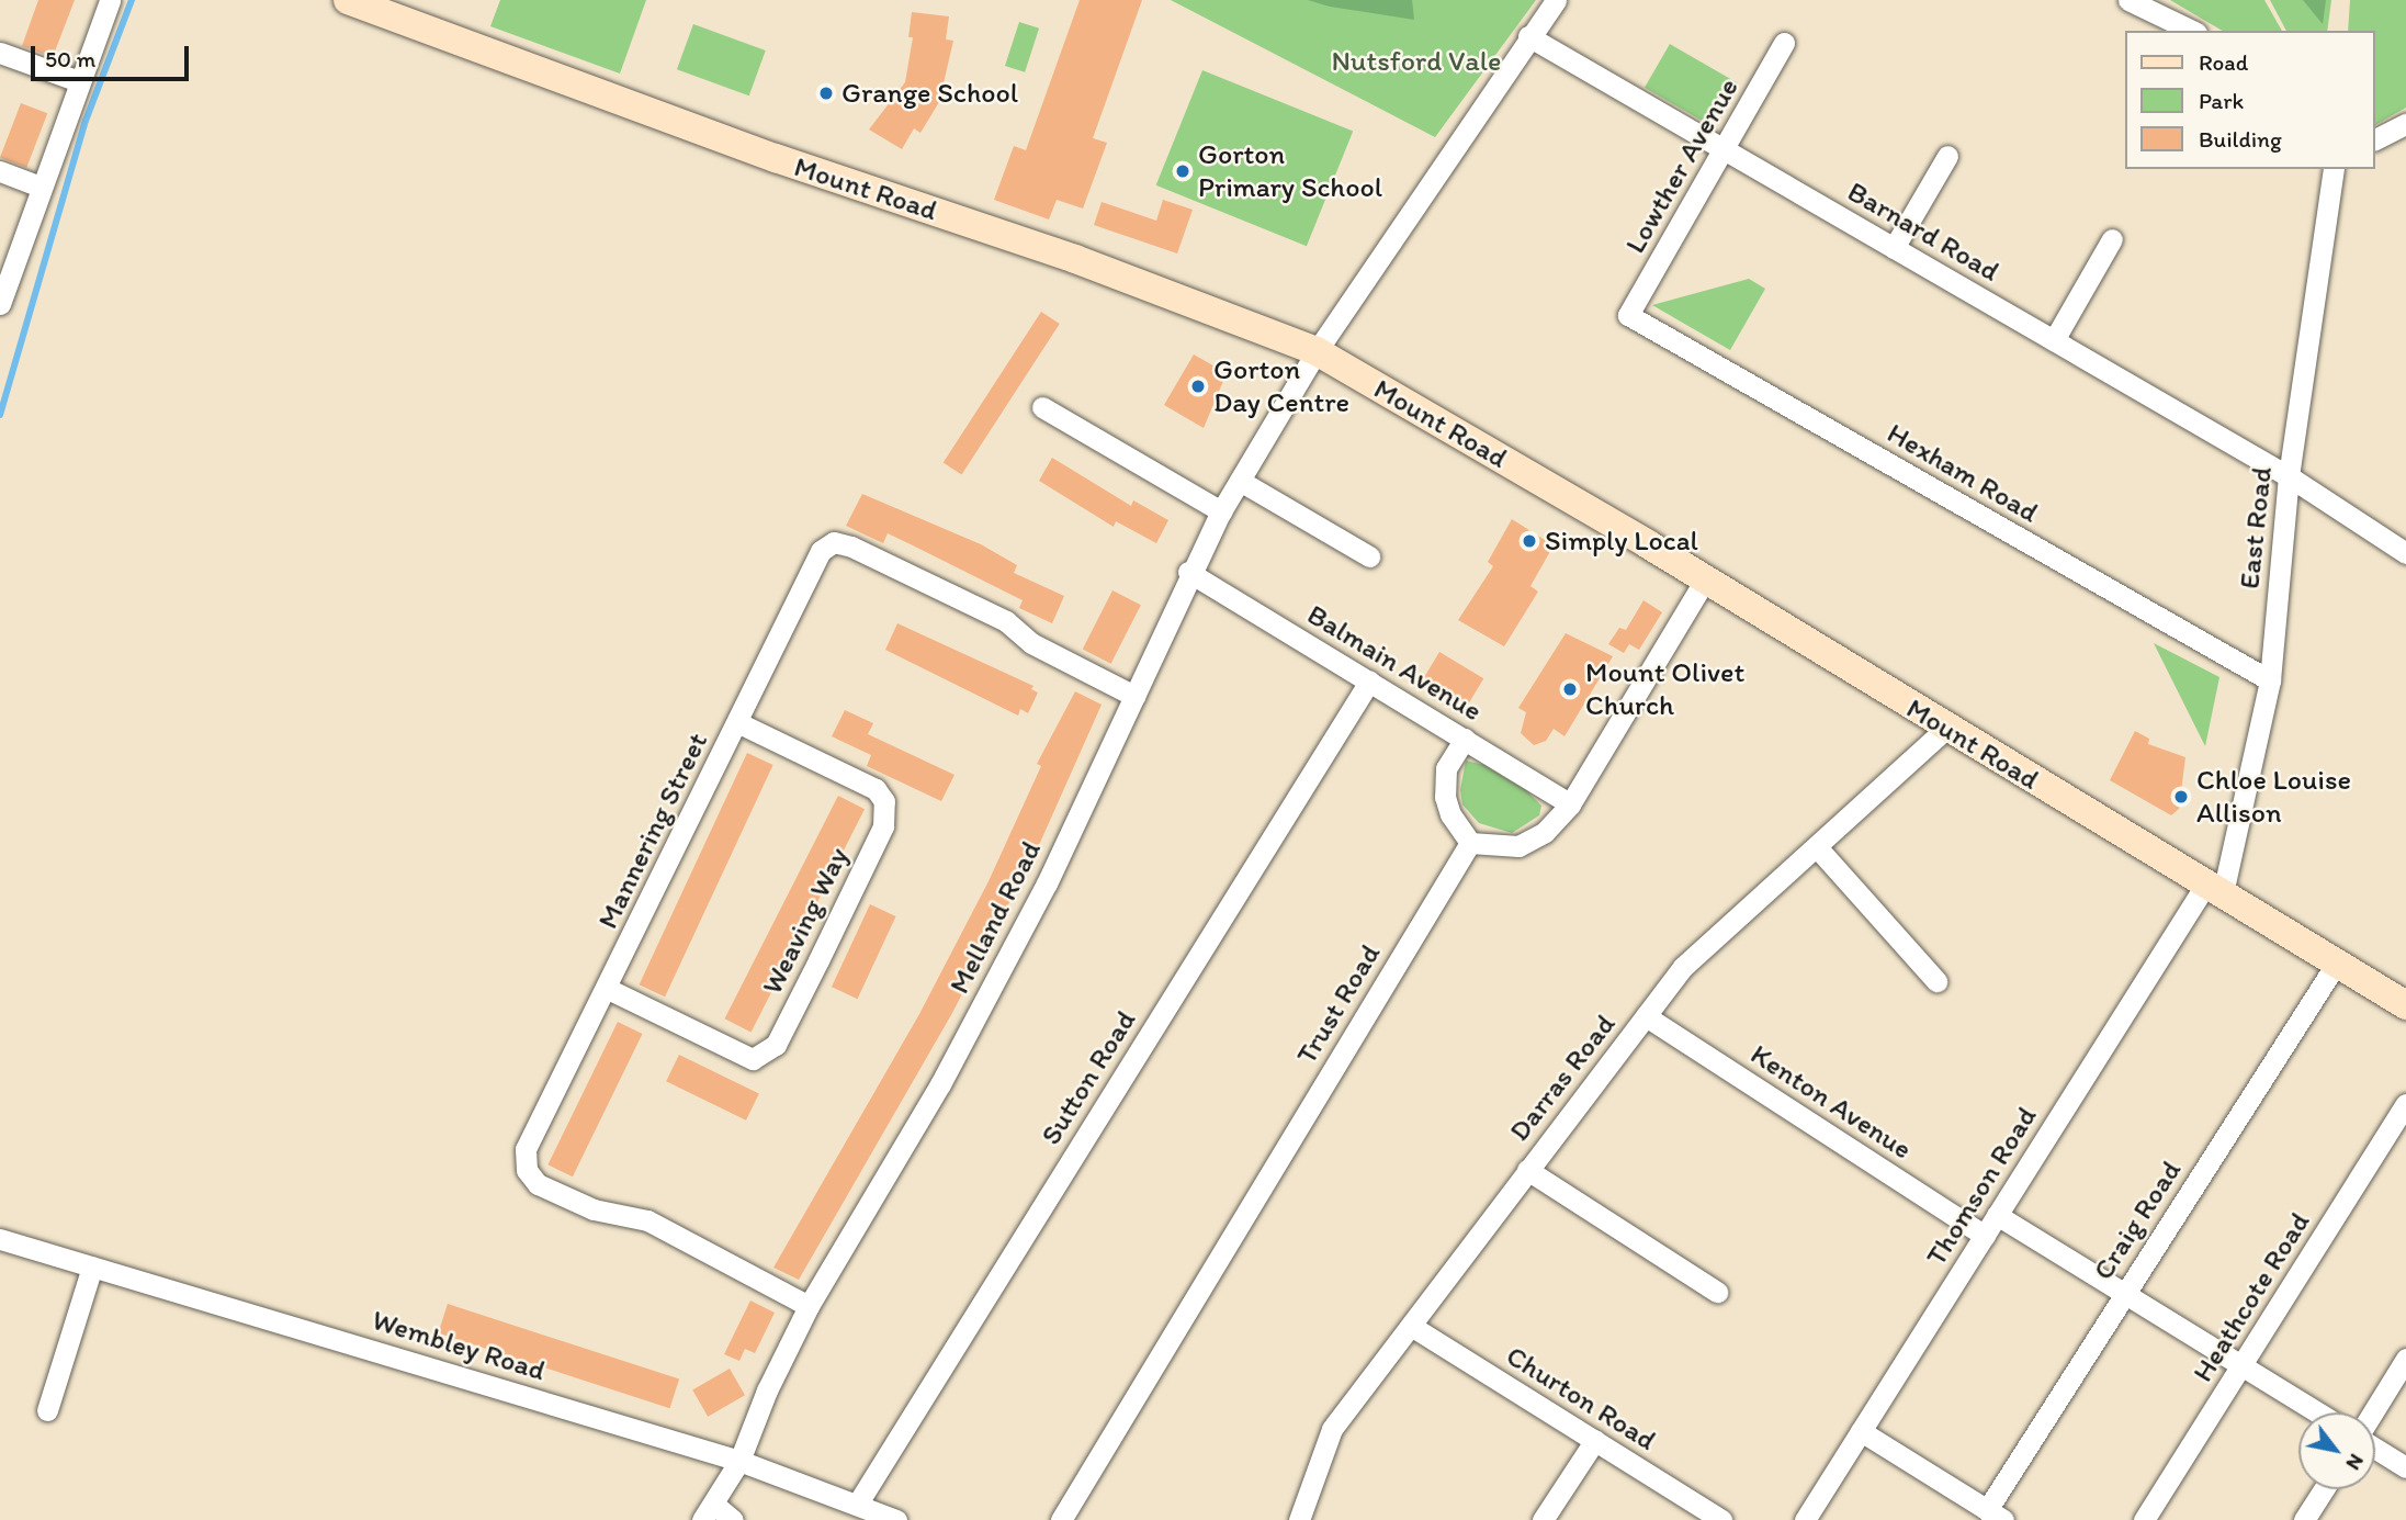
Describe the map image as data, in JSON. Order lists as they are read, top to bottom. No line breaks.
{"streets":{"main road":["Mount Road"],"street":["Lowther Avenue","Barnard Road","Hexham Road","East Road","Balmain Avenue","Mannering Street","Melland Road","Weaving Way","Trust Road","Sutton Road","Darras Road","Kenton Avenue","Thomson Road","Craig Road","Heathcote Road","Wembley Road","Churton Road"]},"crossings":[["Lowther Avenue","Barnard Road"],["Lowther Avenue","Hexham Road"],["Mount Road","East Road"],["Mount Road","Melland Road"],["Mount Road","Darras Road"],["Mount Road","Thomson Road"],["Mount Road","Craig Road"],["Barnard Road","East Road"],["Barnard Road","Melland Road"],["Hexham Road","East Road"],["East Road","Thomson Road"],["Balmain Avenue","Melland Road"],["Balmain Avenue","Sutton Road"],["Mannering Street","Melland Road"],["Mannering Street","Weaving Way"],["Melland Road","Wembley Road"],["Sutton Road","Wembley Road"],["Darras Road","Kenton Avenue"],["Darras Road","Churton Road"],["Kenton Avenue","Thomson Road"]],"parks":["Nutsford Vale"],"places":["Grange School","Gorton Primary School","Gorton Day Centre","Simply Local","Mount Olivet Church","Chloe Louise Allison"],"legend":["Road","Park","Building"],"scale_bar":"50 m","north":"bottom right"}
